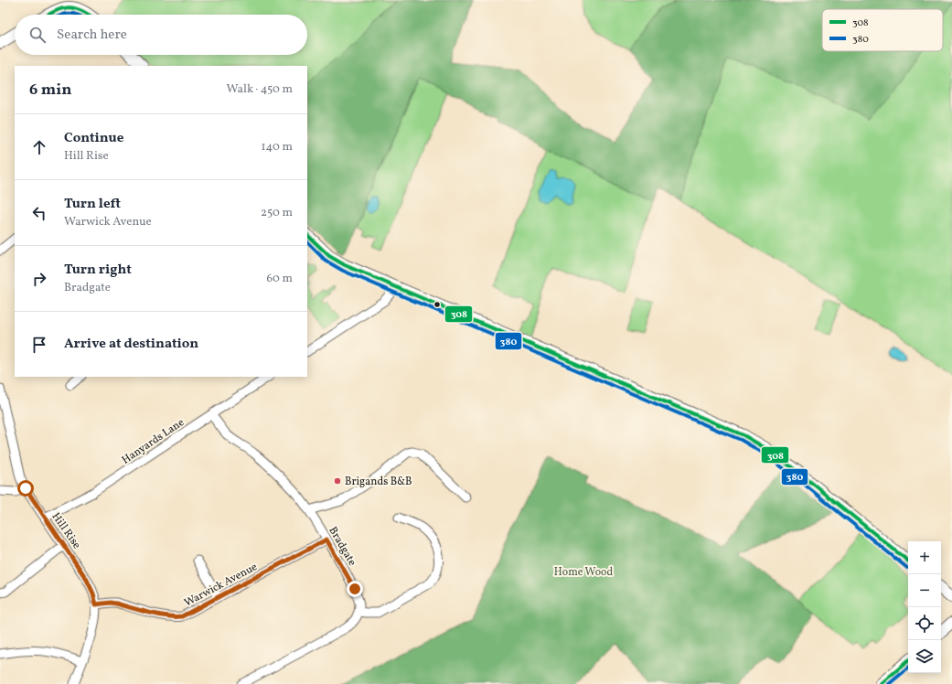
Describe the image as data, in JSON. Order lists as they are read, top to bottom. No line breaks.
{"streets":{"street":["Hanyards Lane","Hill Rise","Bradgate","Warwick Avenue"]},"crossings":[["Hanyards Lane","Hill Rise"],["Hanyards Lane","Bradgate"],["Hill Rise","Warwick Avenue"],["Bradgate","Warwick Avenue"]],"parks":["Home Wood"],"places":["Brigands B&B"],"lines":["transit line 308","transit line 380"],"legend":["308","380"],"page":{"search":"Search here","heading":["6 min","Walk · 450 m"],"list":[["Continue","Hill Rise","140 m"],["Turn left","Warwick Avenue","250 m"],["Turn right","Bradgate","60 m"],"Arrive at destination"],"map_buttons":["+","−"]}}
